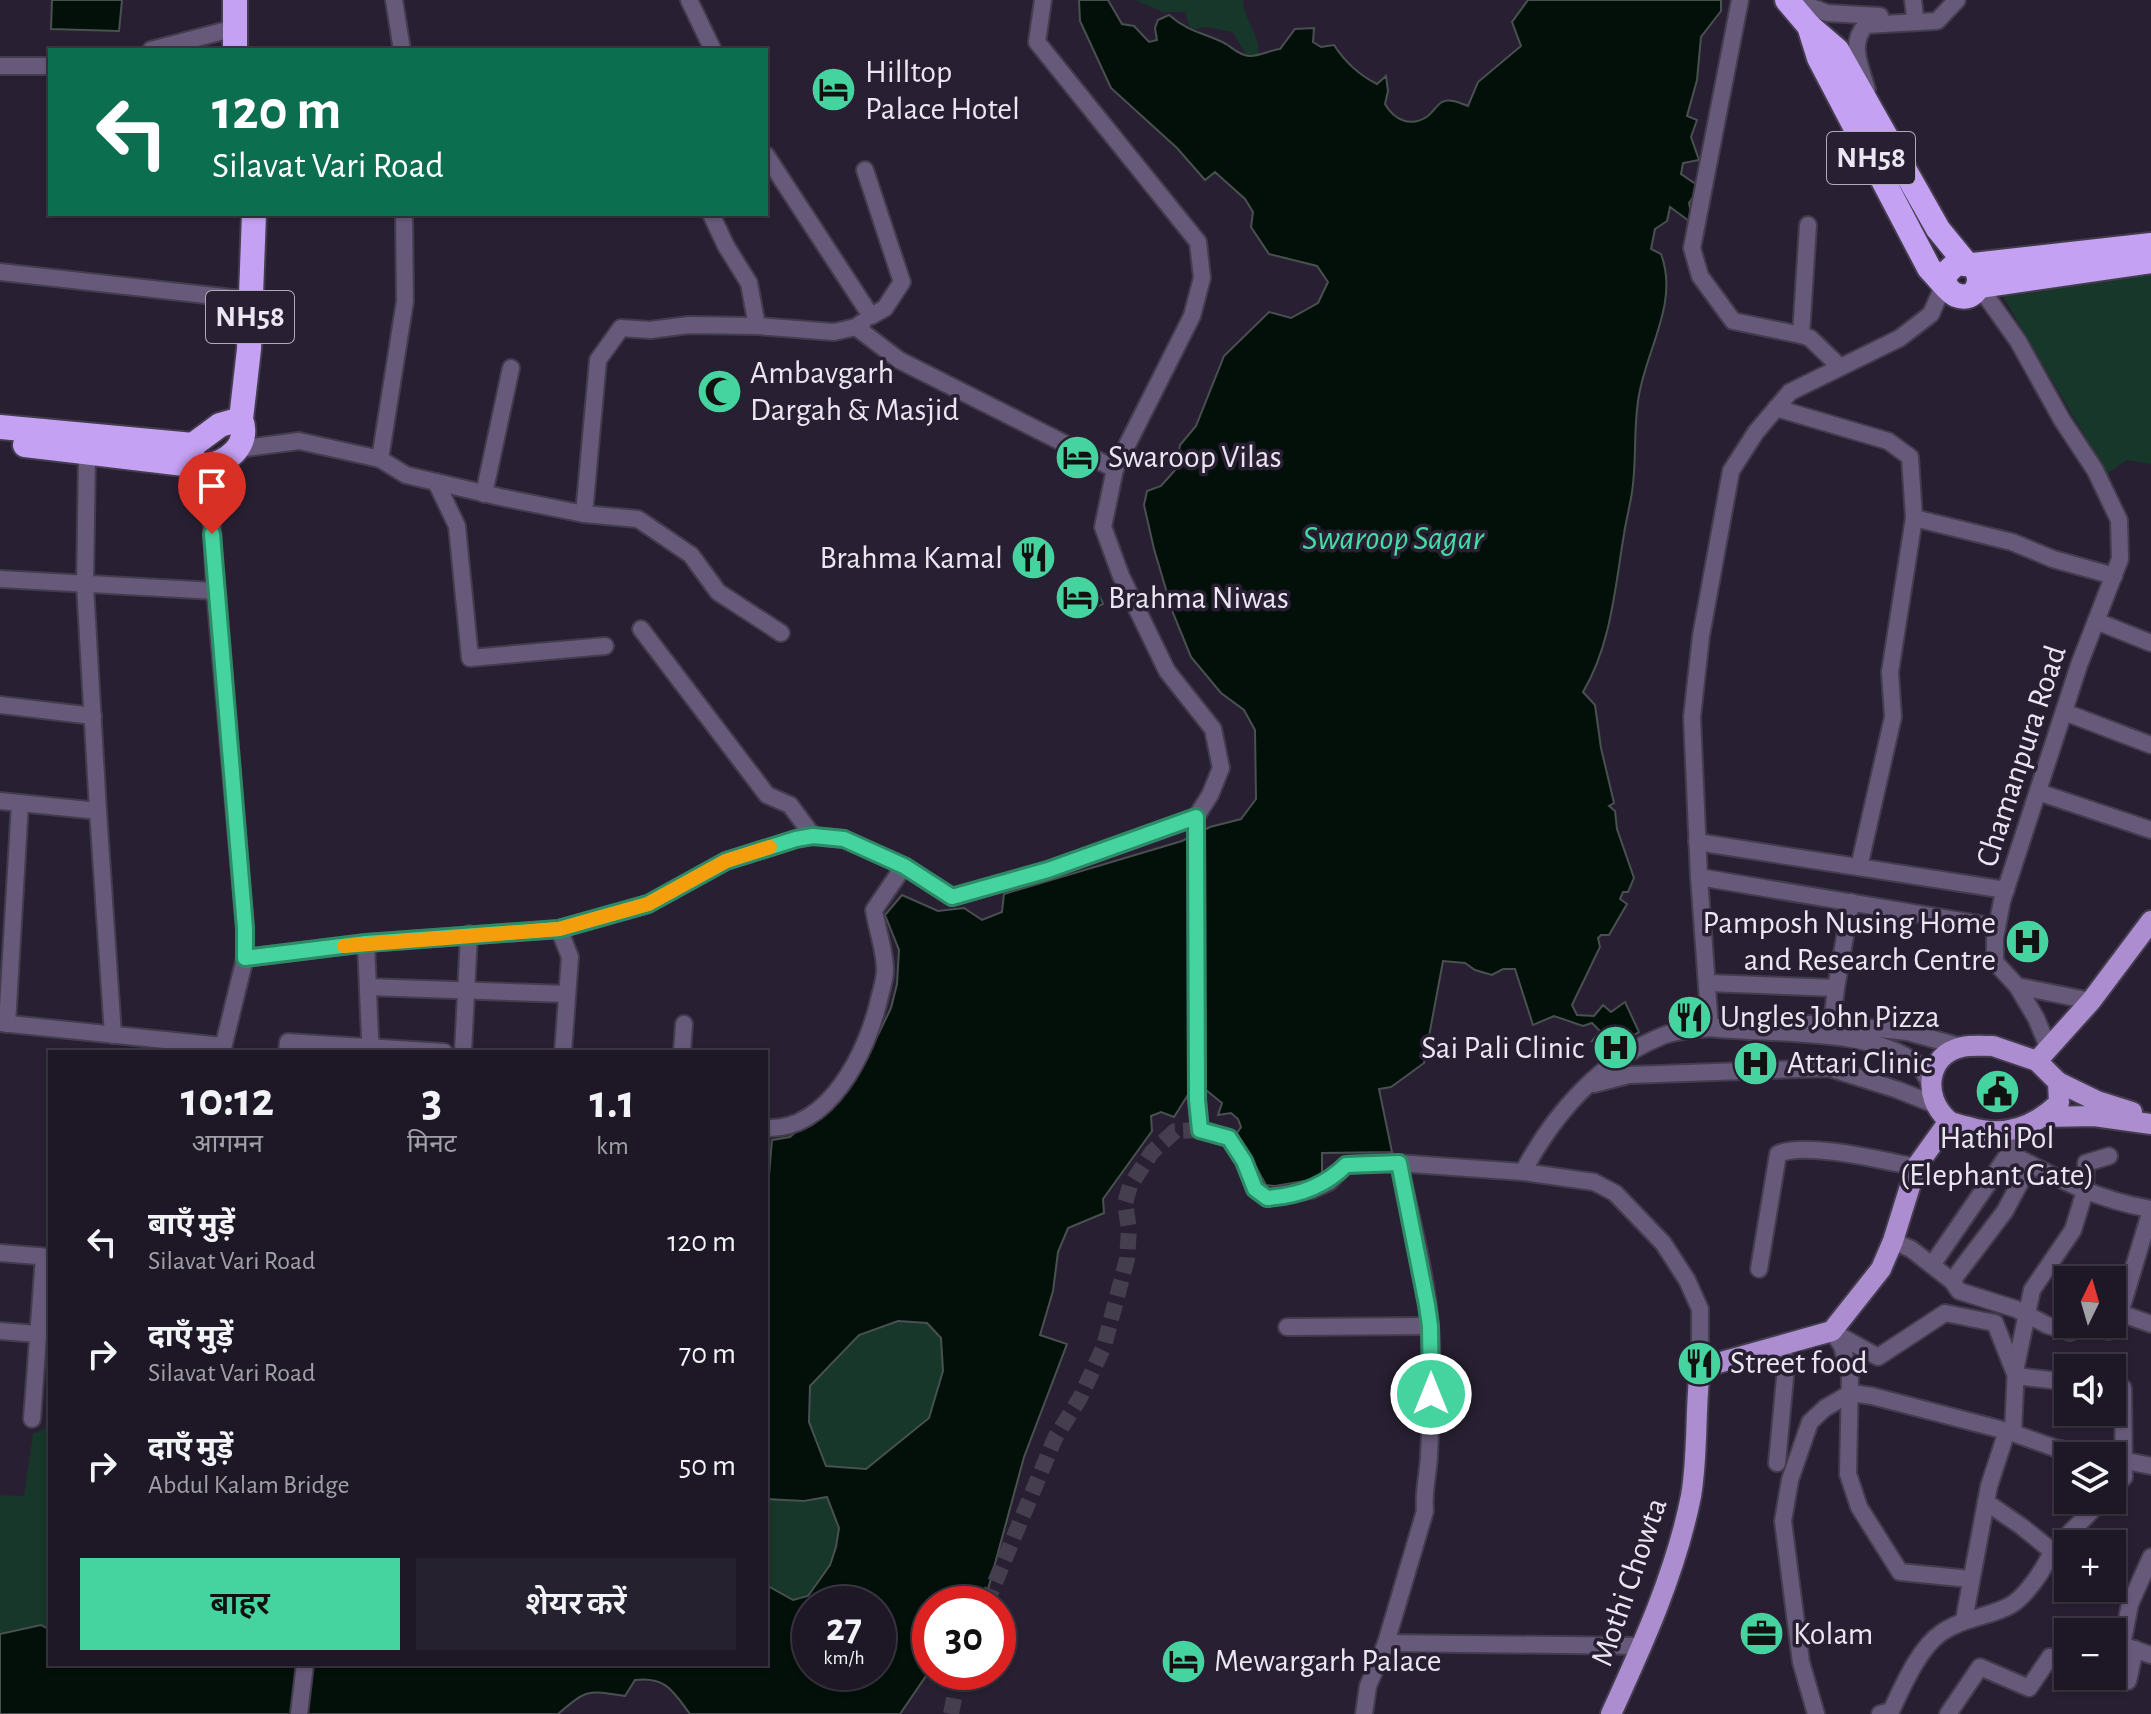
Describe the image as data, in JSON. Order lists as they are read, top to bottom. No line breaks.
{"streets":{"highway":["NH58"],"main road":["Mothi Chowta"],"street":["Chamanpura Road"]},"crossings":[["NH58","Chamanpura Road"]],"water":["Swaroop Sagar"],"places":{"hotel":["Hilltop Palace Hotel","Swaroop Vilas","Brahma Niwas","Mewargarh Palace"],"mosque":["Ambavgarh Dargah & Masjid"],"restaurant":["Brahma Kamal","Ungles John Pizza","Street food"],"hospital":["Pamposh Nusing Home and Research Centre","Sai Pali Clinic","Attari Clinic"],"public building":["Hathi Pol (Elephant Gate)"],"office":["Kolam"]},"north":"top","page":{"turn":["120 m","Silavat Vari Road"],"eta":["10:12","आगमन","3","मिनट","1.1","km"],"list":[{"name":"बाएँ मुड़ें","note":"Silavat Vari Road","value":"120 m"},{"name":"दाएँ मुड़ें","note":"Silavat Vari Road","value":"70 m"},{"name":"दाएँ मुड़ें","note":"Abdul Kalam Bridge","value":"50 m"}],"map_buttons":["+","−"],"buttons":["बाहर","शेयर करें"],"speed":"27 km/h","limit":"30"}}
